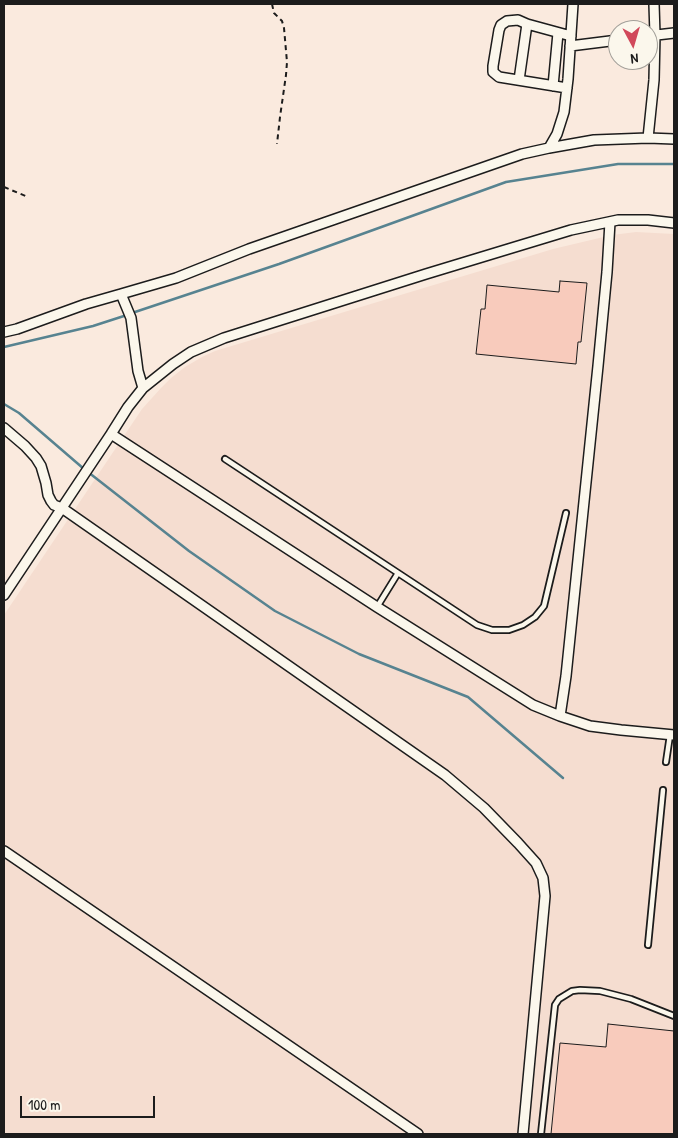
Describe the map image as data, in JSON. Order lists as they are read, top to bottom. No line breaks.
{"scale_bar":"100 m","north":"bottom"}
